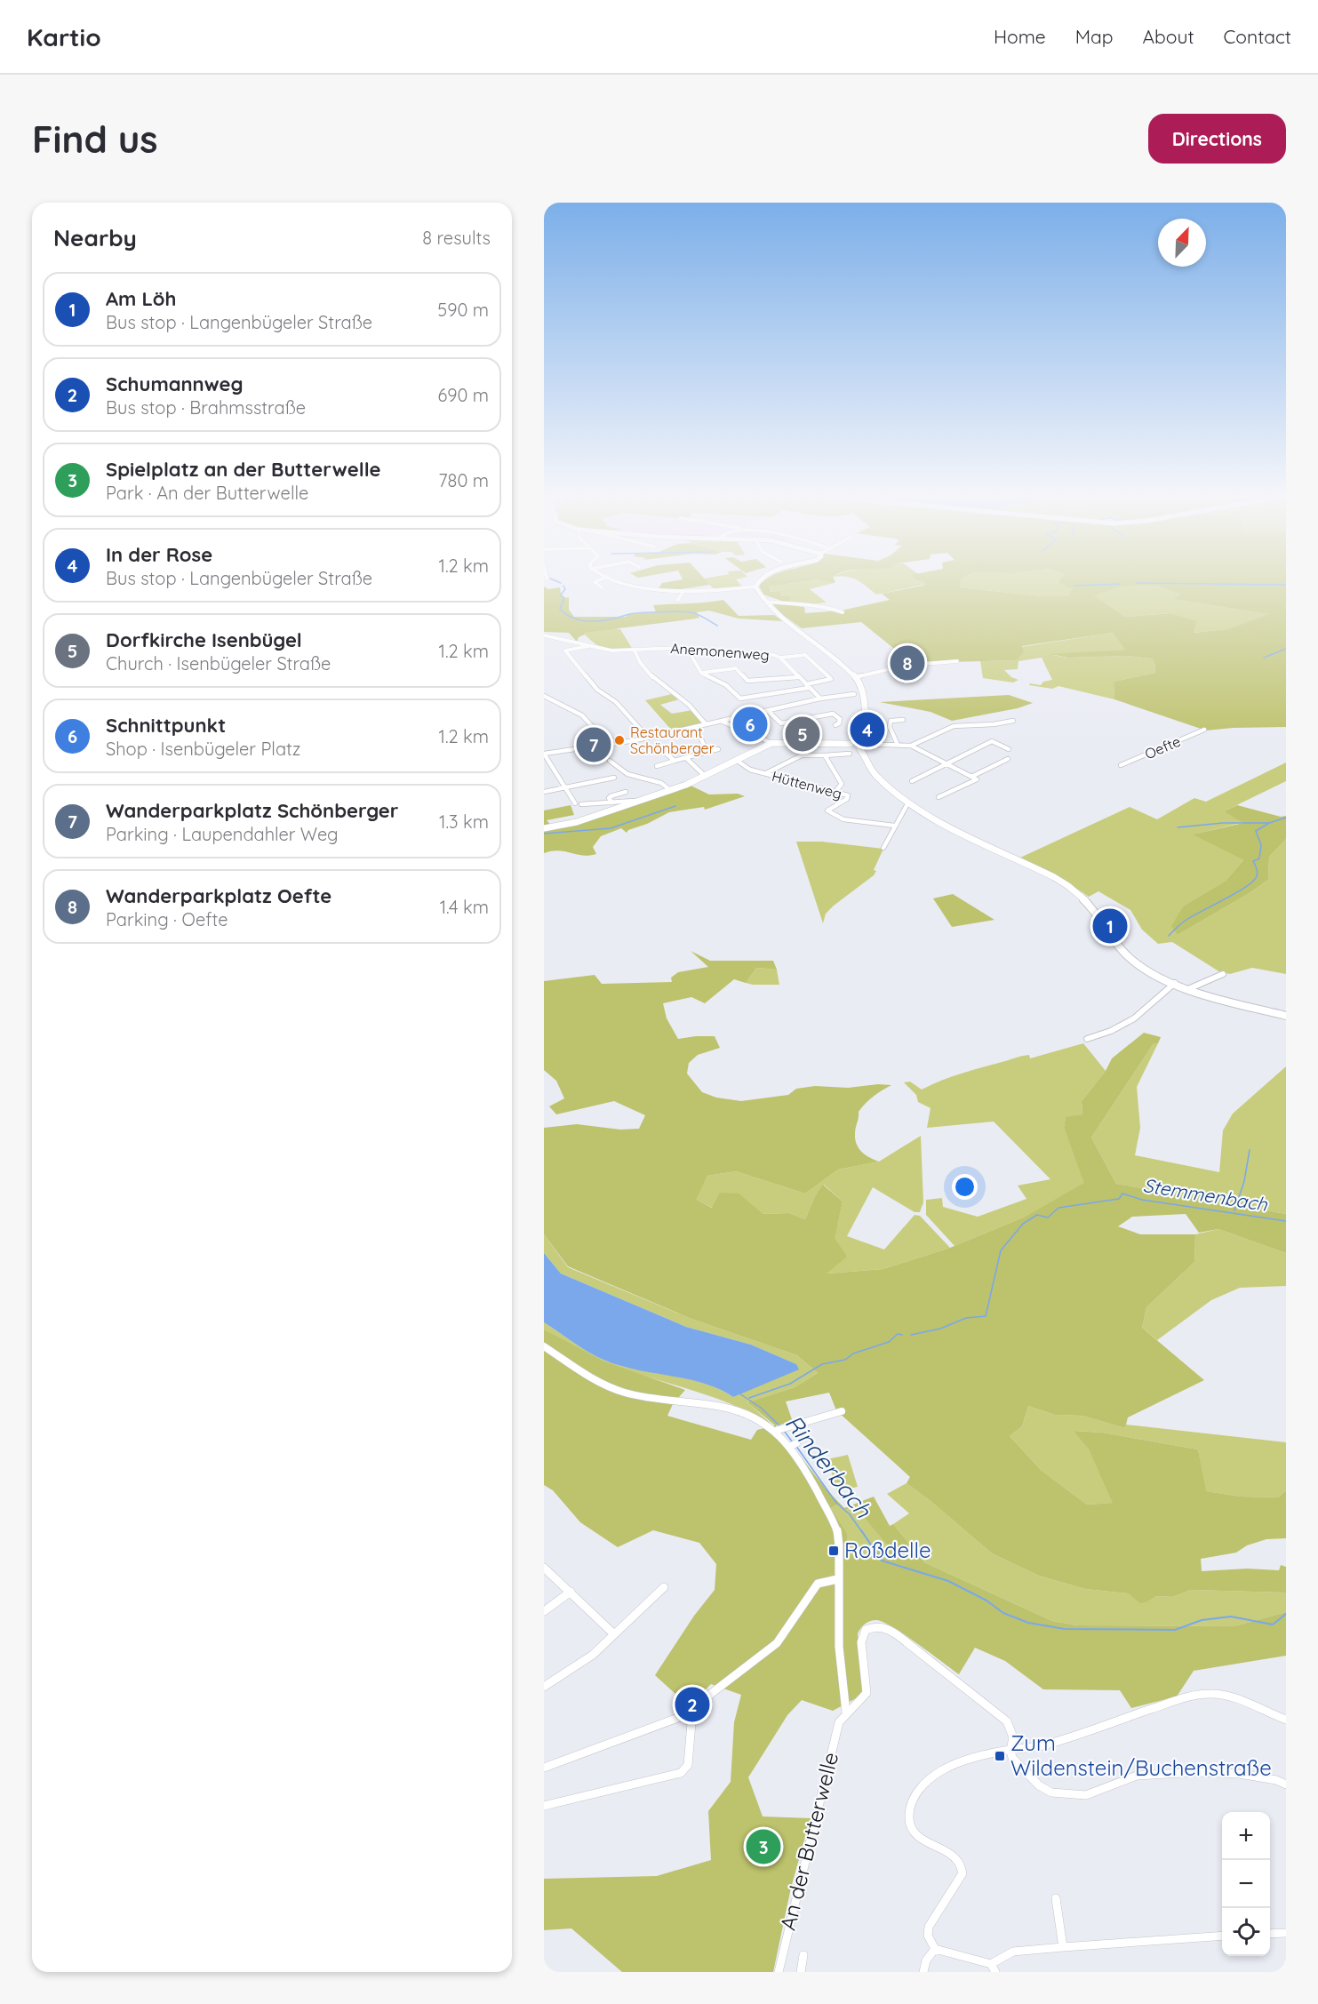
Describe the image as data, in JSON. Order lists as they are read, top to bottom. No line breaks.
{"streets":{"street":["Anemonenweg","Oefte","Hüttenweg","An der Butterwelle"]},"water":["Stemmenbach","Rinderbach"],"places":{"other":["Restaurant Schönberger"],"transit":["Roßdelle","Zum Wildenstein/Buchenstraße"]},"north":"top right","page":{"header":"Kartio","nav":["Home","Map","About","Contact"],"buttons":"Directions","title":"Find us","heading":["Nearby","8 results"],"list":[{"mark":"1","name":"Am Löh","note":"Bus stop · Langenbügeler Straße","value":"590 m"},{"mark":"2","name":"Schumannweg","note":"Bus stop · Brahmsstraße","value":"690 m"},{"mark":"3","name":"Spielplatz an der Butterwelle","note":"Park · An der Butterwelle","value":"780 m"},{"mark":"4","name":"In der Rose","note":"Bus stop · Langenbügeler Straße","value":"1.2 km"},{"mark":"5","name":"Dorfkirche Isenbügel","note":"Church · Isenbügeler Straße","value":"1.2 km"},{"mark":"6","name":"Schnittpunkt","note":"Shop · Isenbügeler Platz","value":"1.2 km"},{"mark":"7","name":"Wanderparkplatz Schönberger","note":"Parking · Laupendahler Weg","value":"1.3 km"},{"mark":"8","name":"Wanderparkplatz Oefte","note":"Parking · Oefte","value":"1.4 km"}],"pins":["8","6","4","5","7","1","2","3"],"map_buttons":["+","−"]}}
